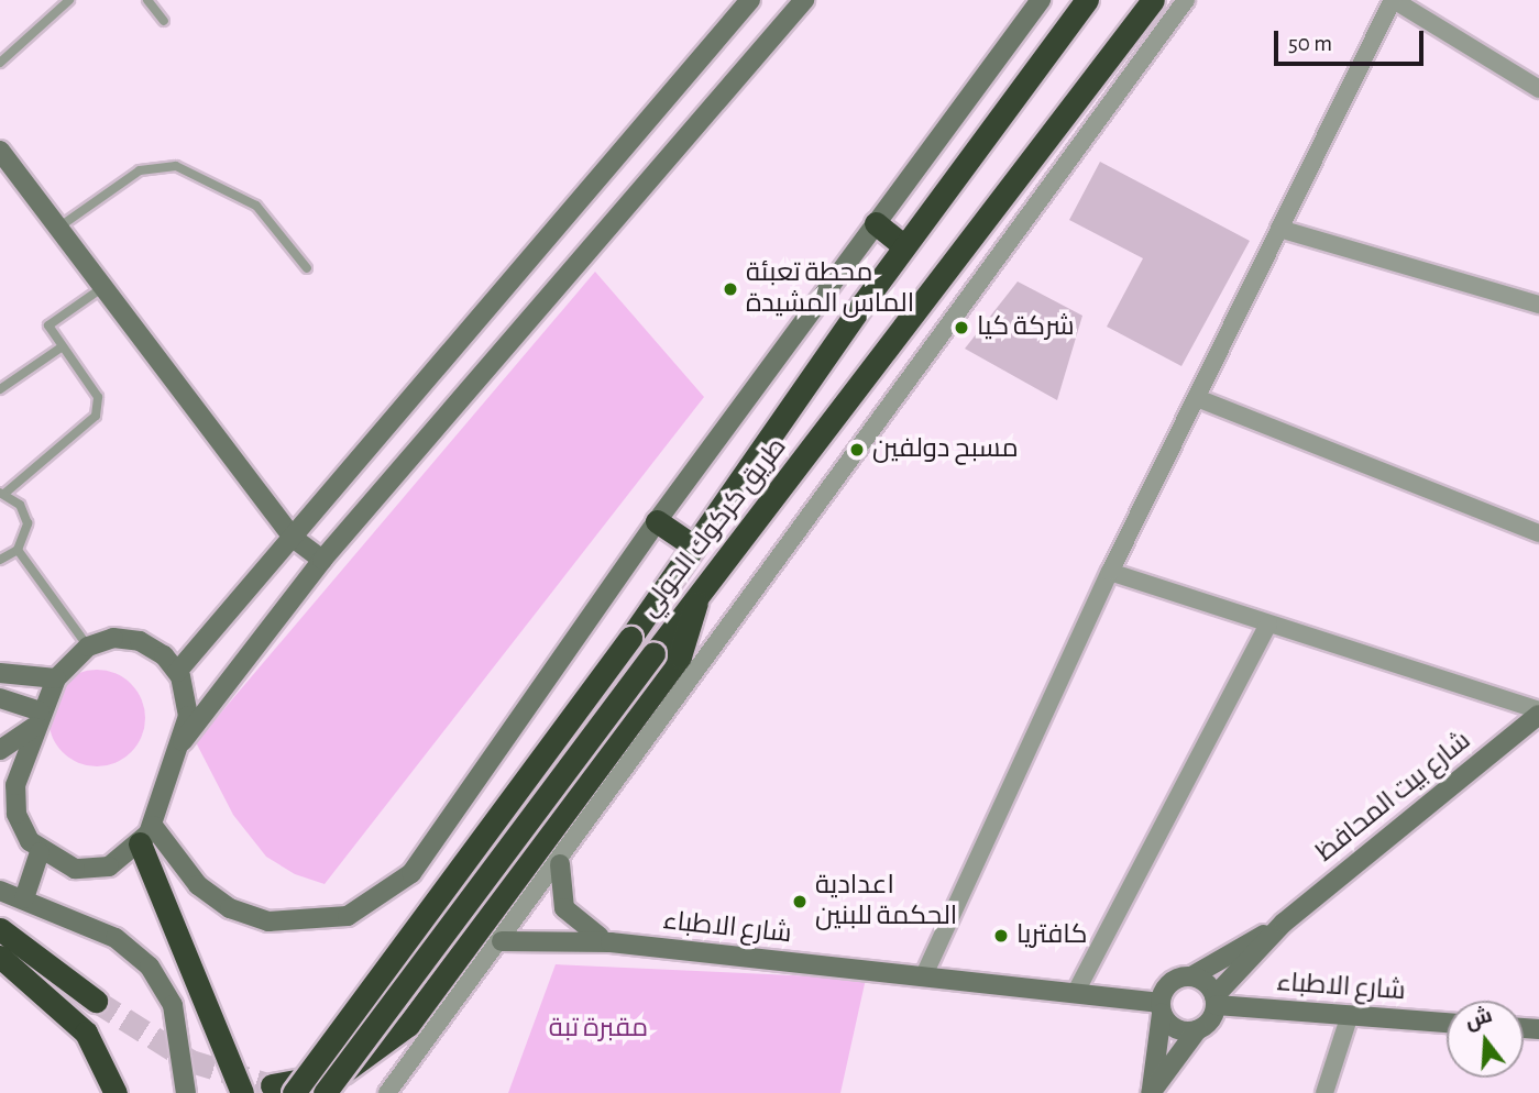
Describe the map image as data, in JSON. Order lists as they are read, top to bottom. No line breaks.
{"streets":{"highway":["طريق كركوك الحولي"],"main road":["شارع بيت المحافظ","شارع الاطباء"]},"crossings":[["شارع بيت المحافظ","شارع الاطباء"]],"parks":["مقبرة تبة"],"places":["محطة تعبئة الماس المشيدة","شركة كيا","مسبح دولفين","اعدادية الحكمة للبنين","کافتریا"],"scale_bar":"50 m","north":"top"}
